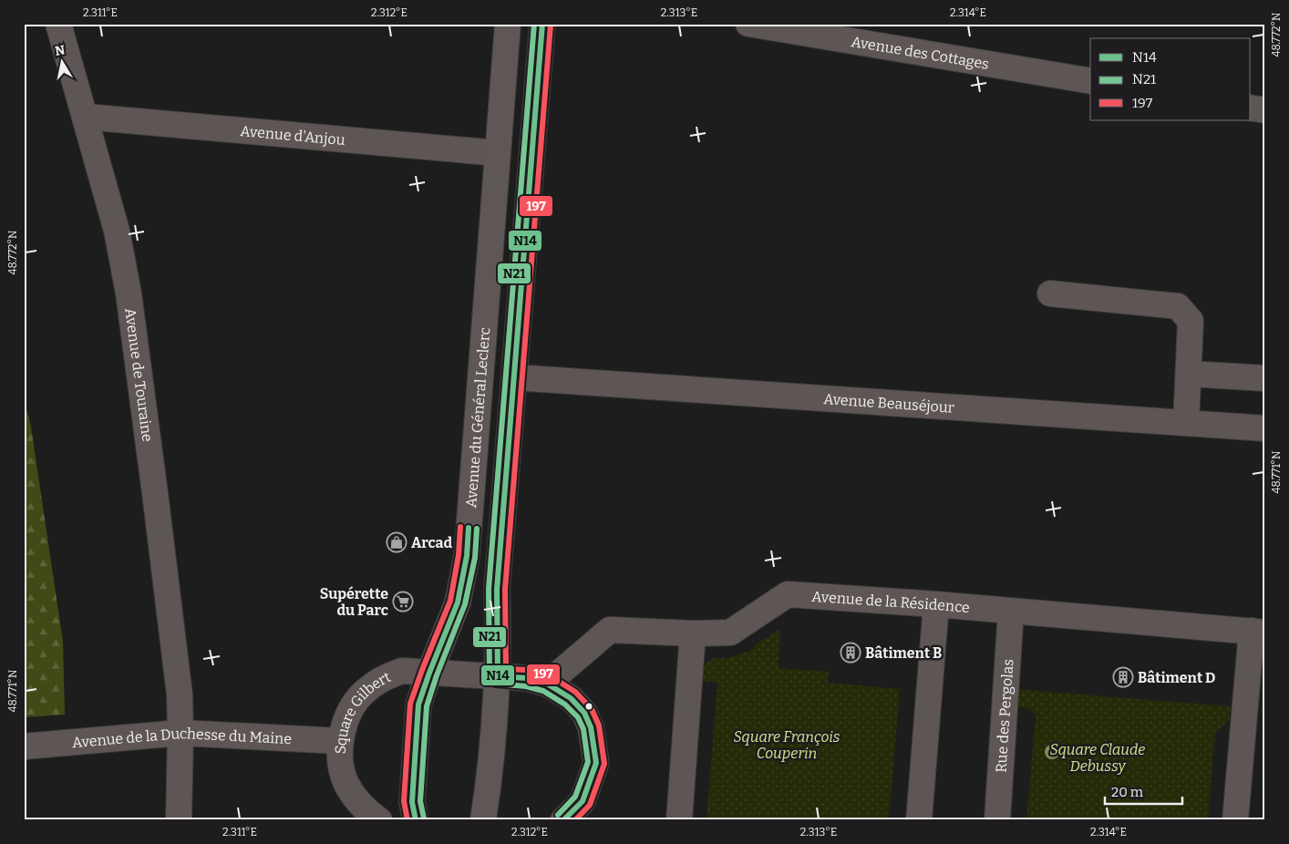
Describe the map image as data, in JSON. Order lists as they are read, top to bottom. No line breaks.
{"streets":{"main road":["Avenue du Général Leclerc"],"street":["Avenue des Cottages","Avenue d'Anjou","Avenue de Touraine","Avenue Beauséjour","Avenue de la Résidence","Rue des Pergolas","Square Gilbert","Avenue de la Duchesse du Maine"]},"crossings":[["Avenue d'Anjou","Avenue de Touraine"],["Avenue d'Anjou","Avenue du Général Leclerc"],["Avenue de Touraine","Avenue de la Duchesse du Maine"],["Avenue du Général Leclerc","Square Gilbert"],["Avenue de la Résidence","Rue des Pergolas"],["Avenue de la Résidence","Square Gilbert"],["Square Gilbert","Avenue de la Duchesse du Maine"]],"parks":["Square François Couperin","Square Claude Debussy"],"places":{"shop":["Arcad"],"supermarket":["Supérette du Parc"],"building":["Bâtiment B","Bâtiment D"]},"lines":["transit line N14","transit line N21","transit line 197"],"legend":["N14","N21","197"],"scale_bar":"20 m","north":"top","coordinates":["2.311°E","2.312°E","2.313°E","2.314°E","48.772°N","48.771°N"]}
